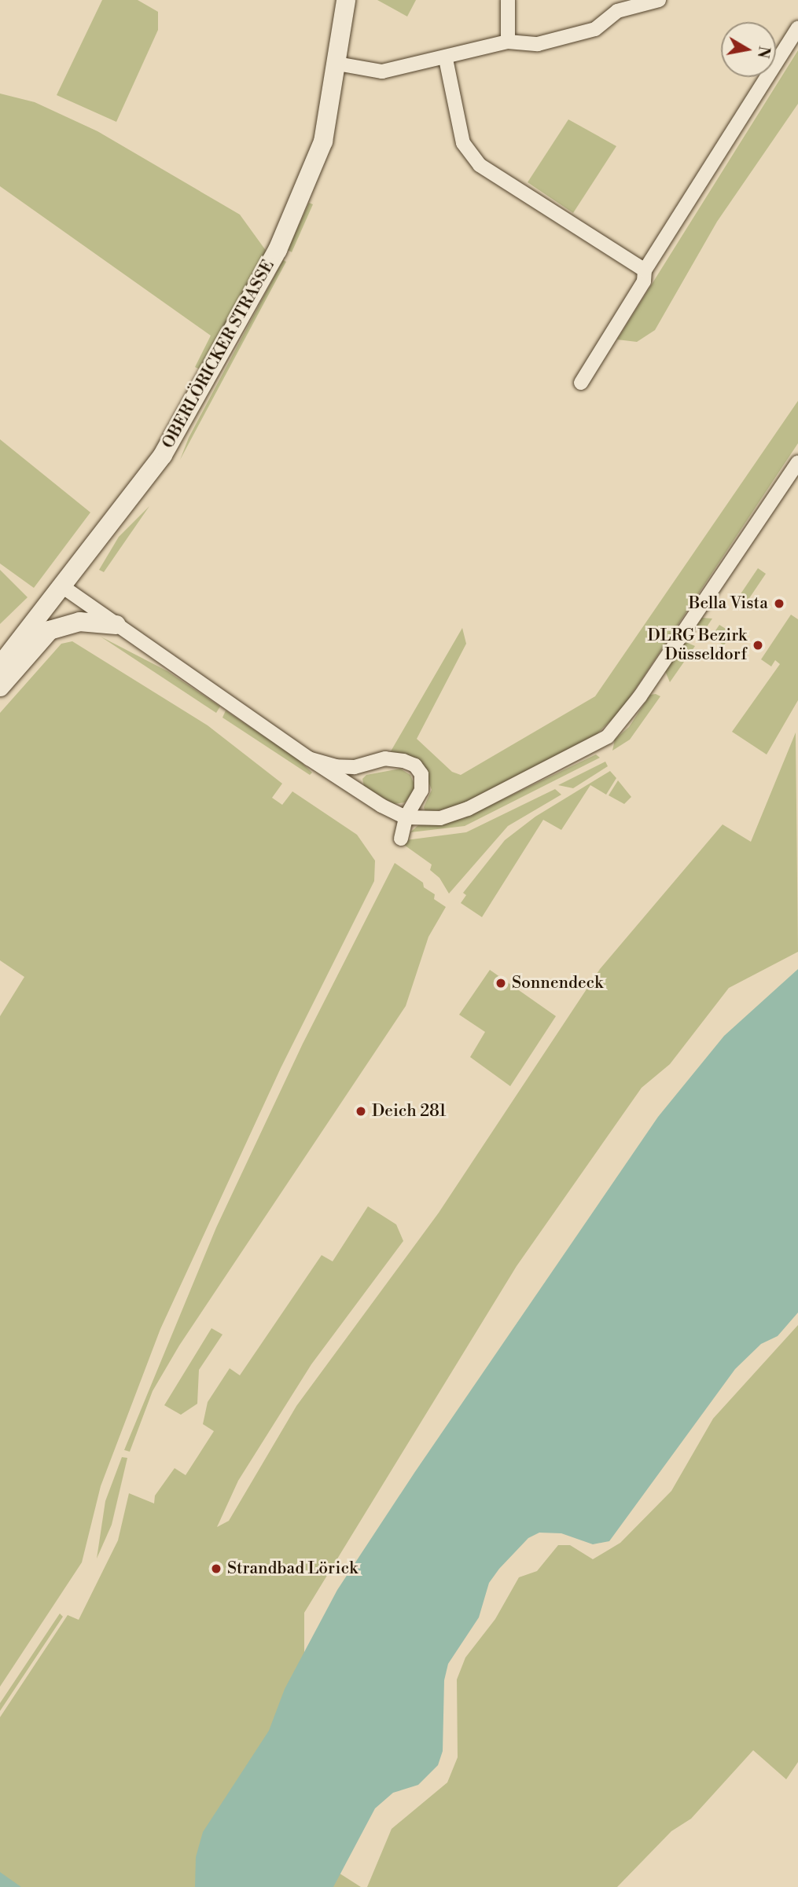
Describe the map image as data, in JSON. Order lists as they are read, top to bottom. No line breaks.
{"streets":{"main road":["OBERLÖRICKER STRASSE"]},"places":["Bella Vista","DLRG Bezirk Düsseldorf","Sonnendeck","Deich 281","Strandbad Lörick"],"north":"right"}
